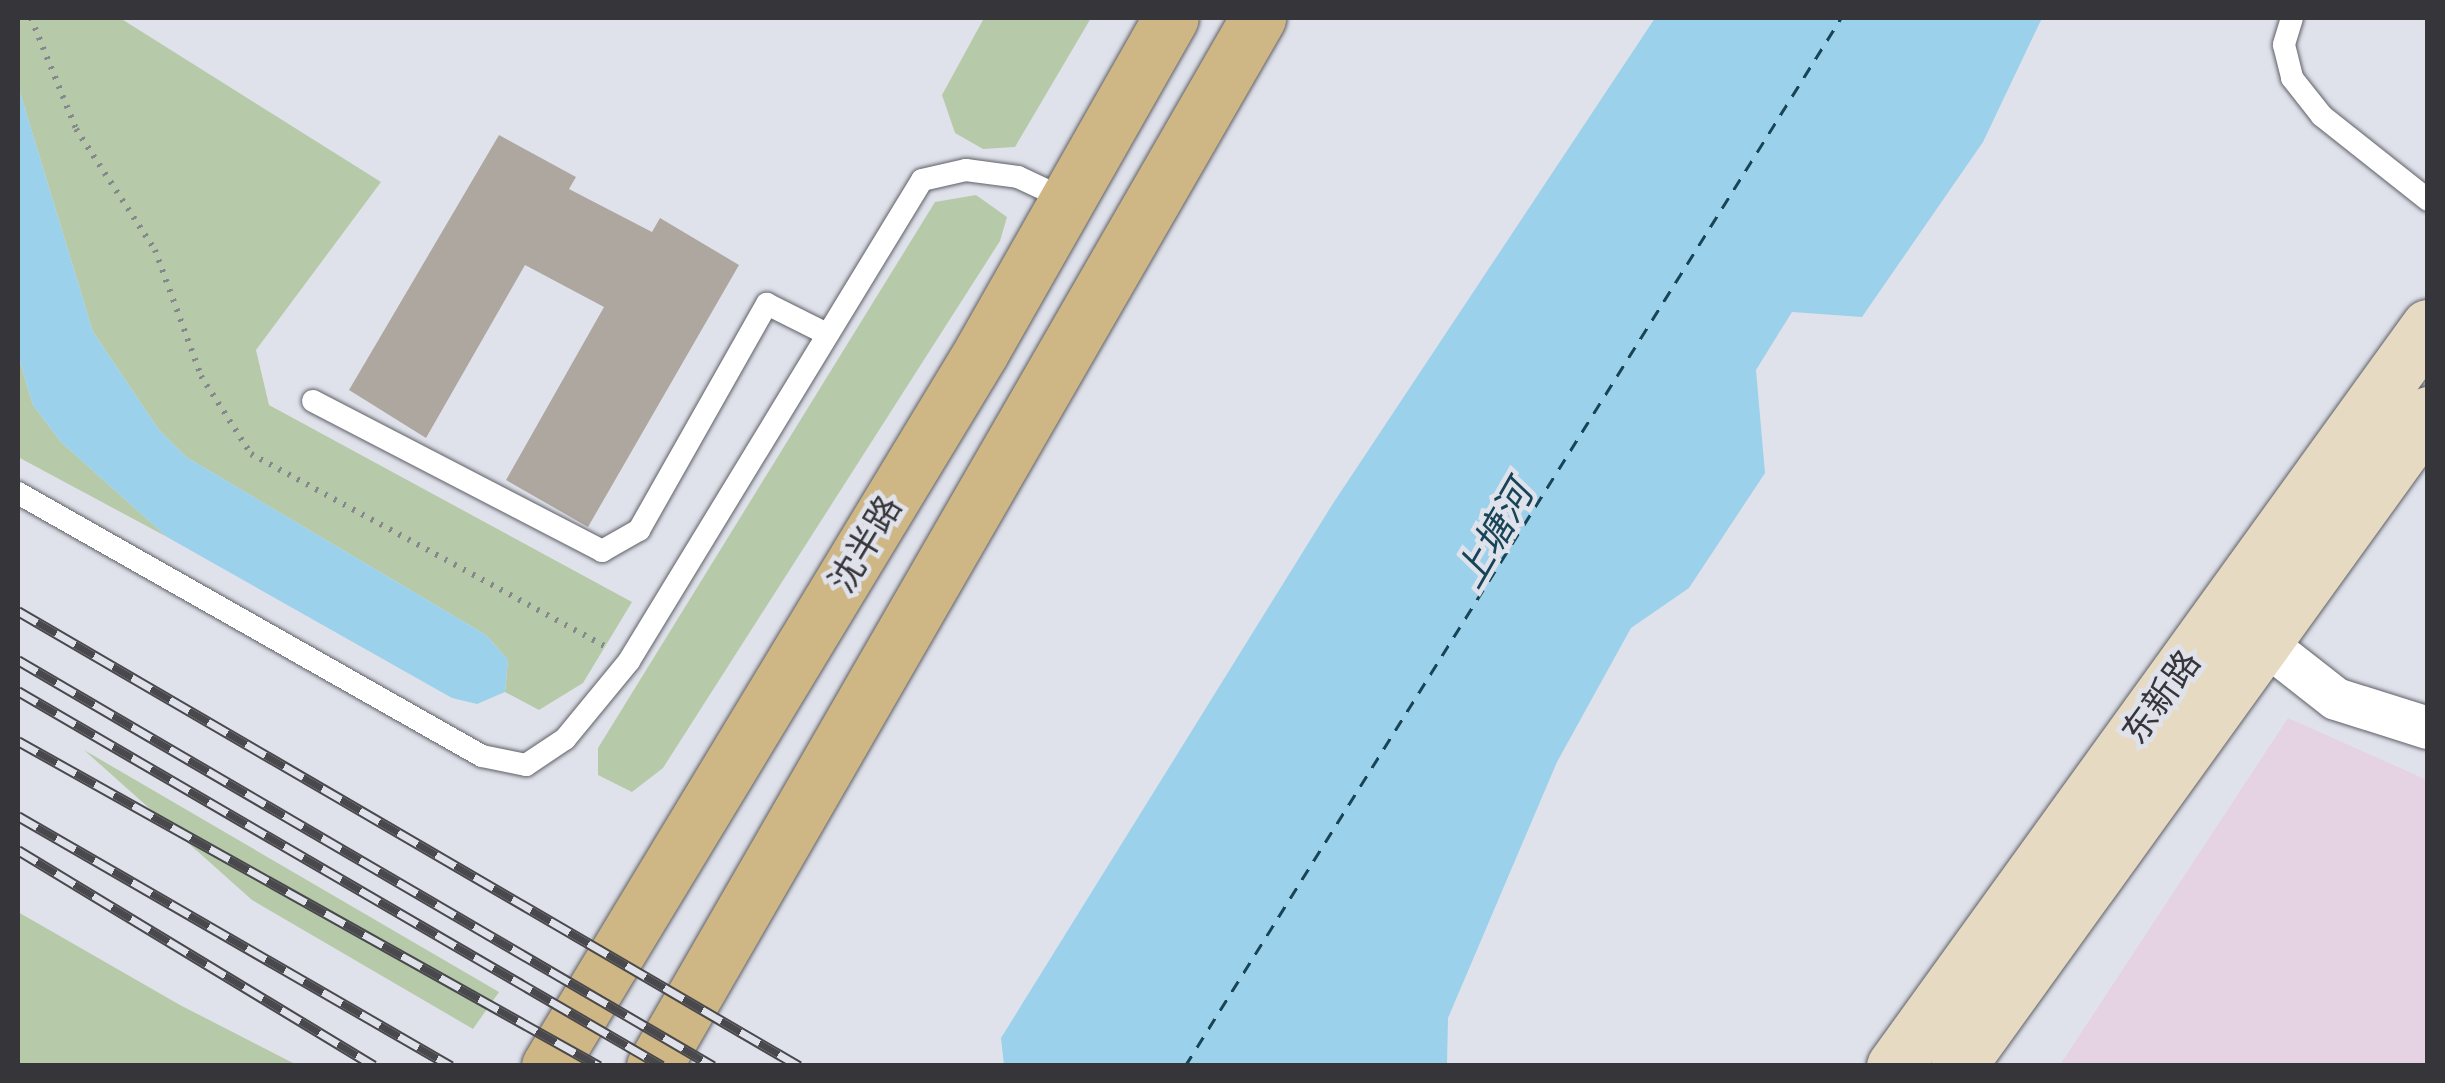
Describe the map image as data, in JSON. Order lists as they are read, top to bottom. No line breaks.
{"streets":{"main road":["沈半路","东新路"]},"water":["上塘河"]}
